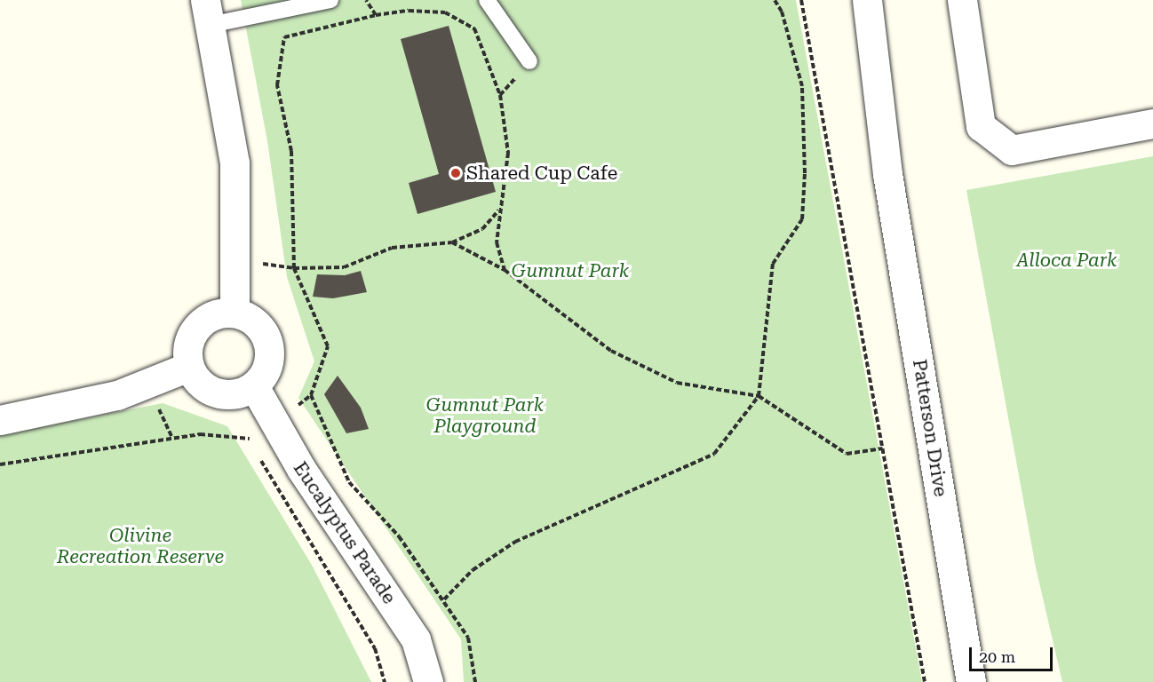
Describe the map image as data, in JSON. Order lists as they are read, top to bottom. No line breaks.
{"streets":{"street":["Patterson Drive","Eucalyptus Parade"]},"parks":["Alloca Park","Gumnut Park","Gumnut Park Playground","Olivine Recreation Reserve"],"places":["Shared Cup Cafe"],"scale_bar":"20 m"}
